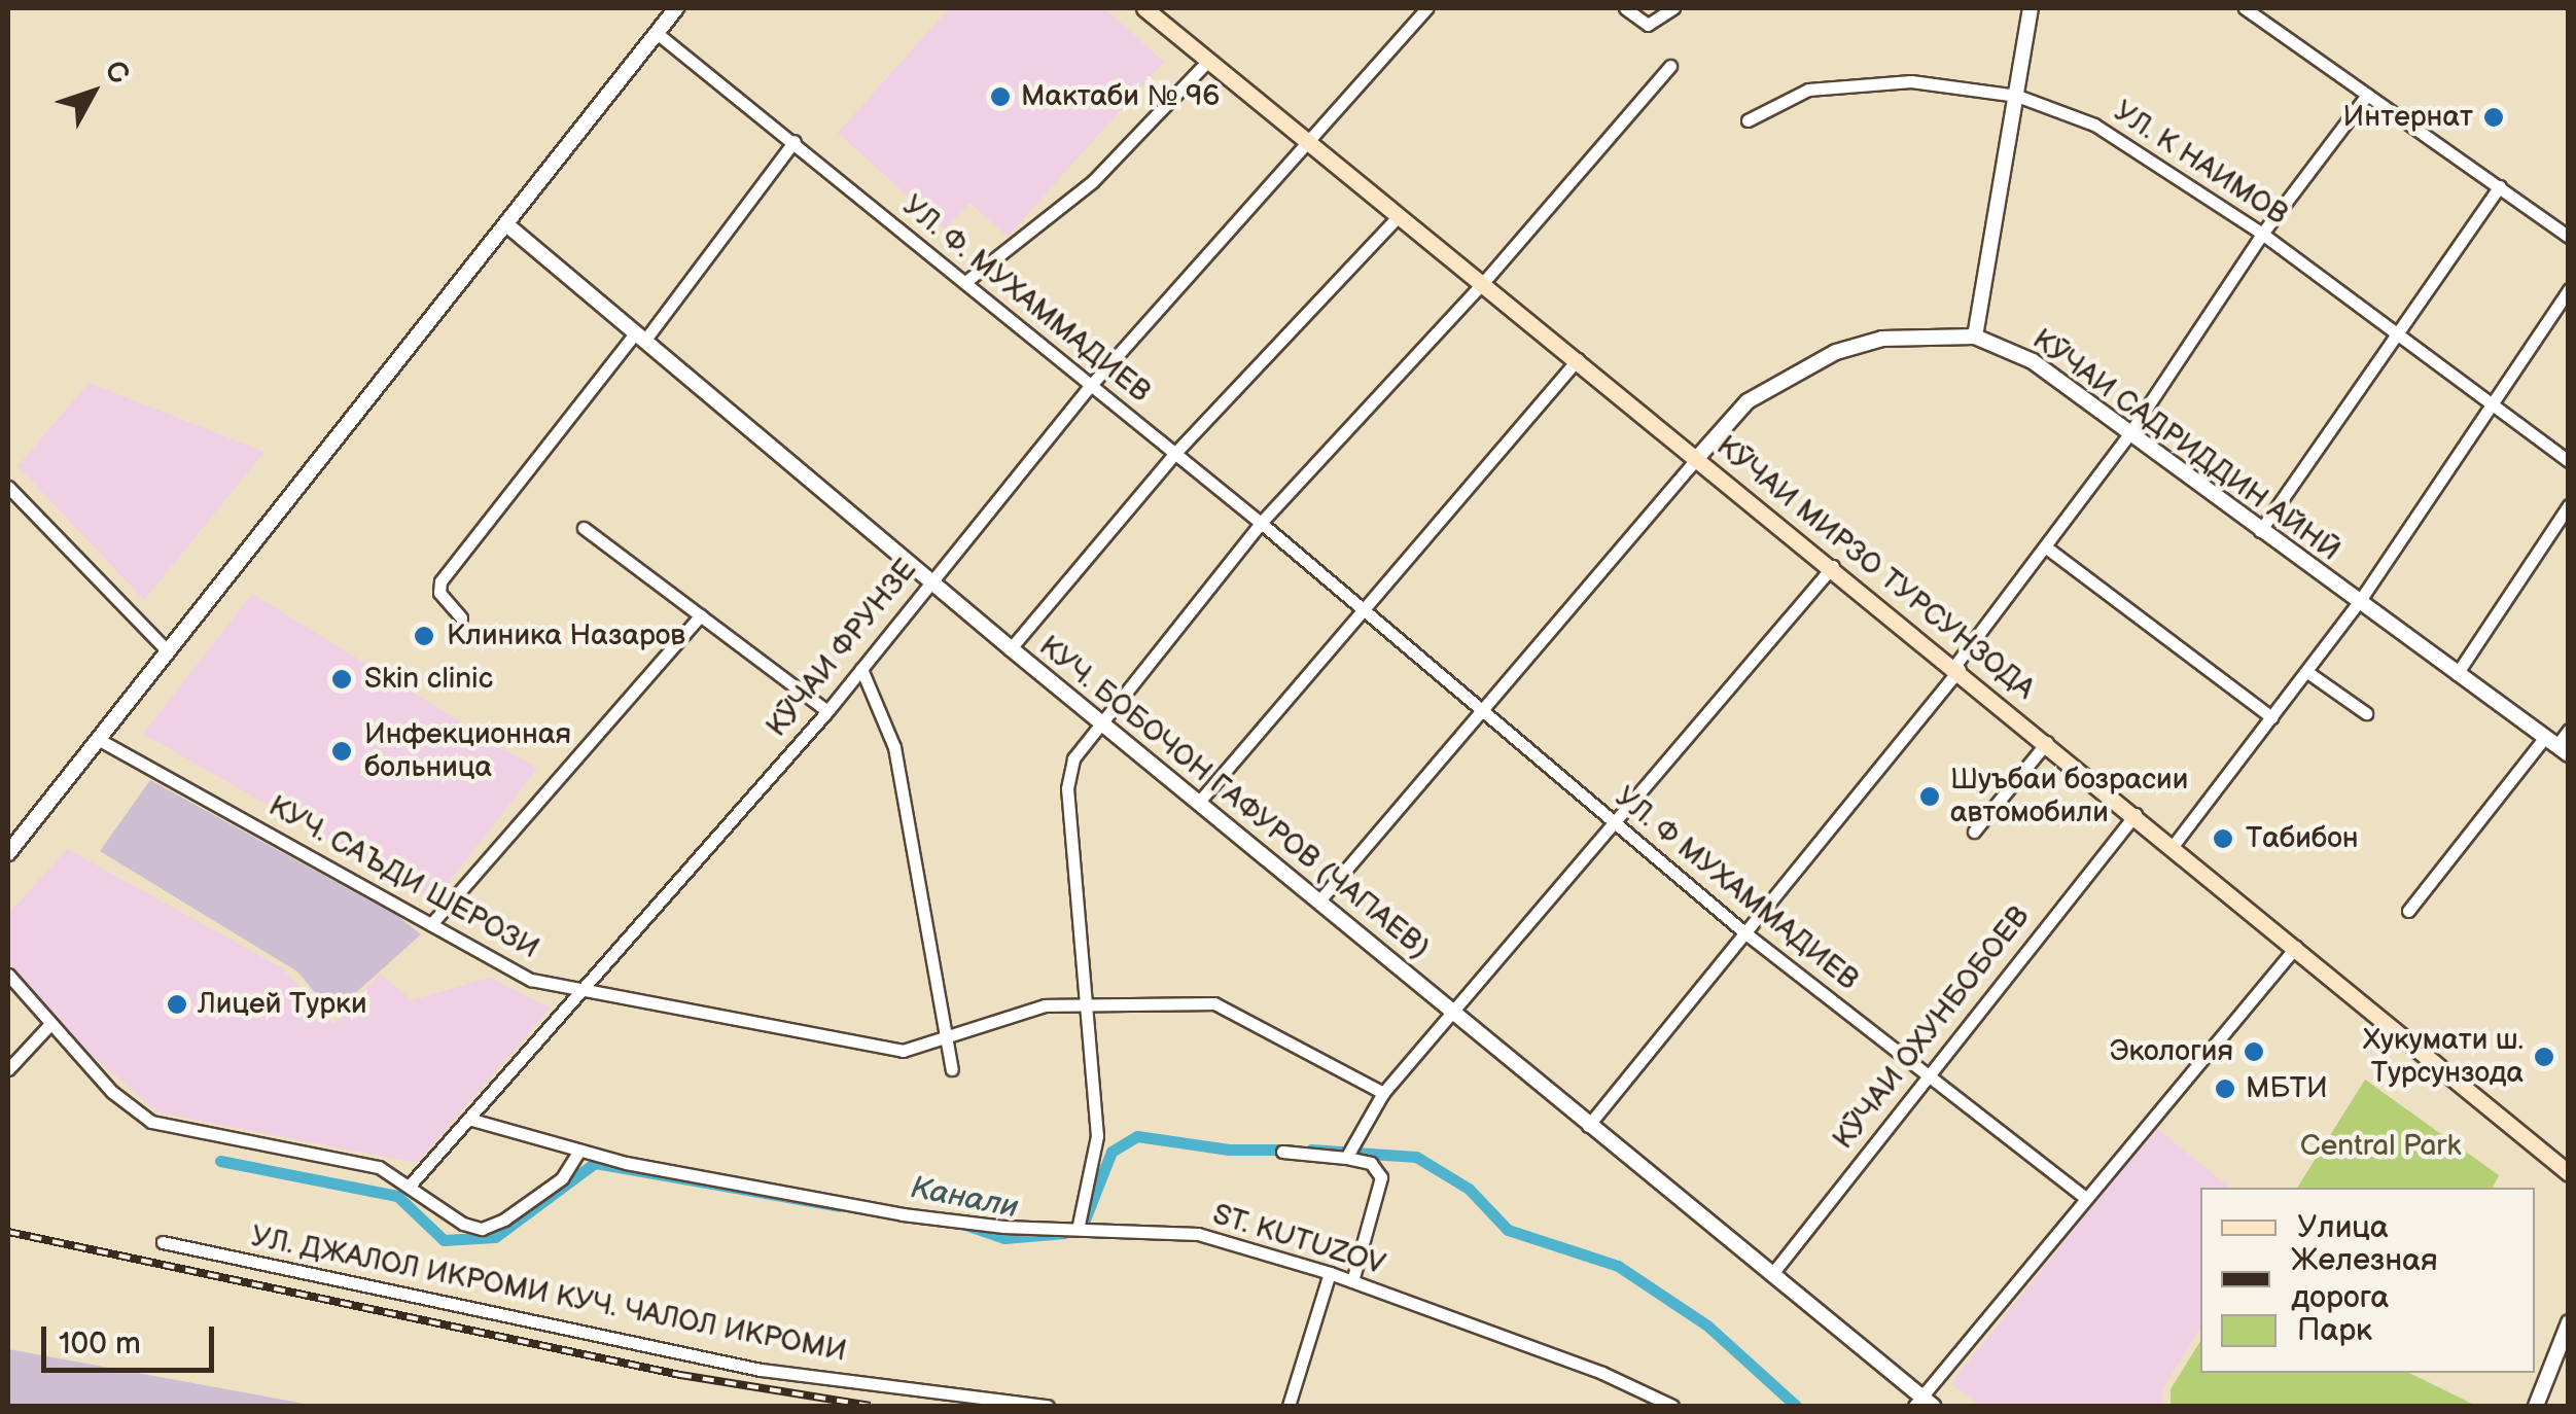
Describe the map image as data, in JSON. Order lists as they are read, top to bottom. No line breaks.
{"streets":{"main road":["КӮЧАИ МИРЗО ТУРСУНЗОДА"],"street":["УЛ. К НАИМОВ","УЛ. Ф. МУХАММАДИЕВ","КӮЧАИ САДРИДДИН АЙНӢ","КӮЧАИ ФРУНЗЕ","КУЧ. БОБОЧОН ГАФУРОВ (ЧАПАЕВ)","КУЧ. САЪДИ ШЕРОЗИ","УЛ. Ф МУХАММАДИЕВ","КӮЧАИ ОХУНБОБОЕВ","ST. KUTUZOV","УЛ. ДЖАЛОЛ ИКРОМИ КУЧ. ЧАЛОЛ ИКРОМИ"]},"crossings":[["УЛ. Ф. МУХАММАДИЕВ","КӮЧАИ ФРУНЗЕ"],["УЛ. Ф. МУХАММАДИЕВ","УЛ. Ф МУХАММАДИЕВ"],["КӮЧАИ САДРИДДИН АЙНӢ","КӮЧАИ МИРЗО ТУРСУНЗОДА"],["КӮЧАИ МИРЗО ТУРСУНЗОДА","КӮЧАИ ФРУНЗЕ"],["КӮЧАИ МИРЗО ТУРСУНЗОДА","КӮЧАИ ОХУНБОБОЕВ"],["КӮЧАИ ФРУНЗЕ","КУЧ. БОБОЧОН ГАФУРОВ (ЧАПАЕВ)"],["КӮЧАИ ФРУНЗЕ","КУЧ. САЪДИ ШЕРОЗИ"],["КӮЧАИ ФРУНЗЕ","ST. KUTUZOV"],["КУЧ. БОБОЧОН ГАФУРОВ (ЧАПАЕВ)","КӮЧАИ ОХУНБОБОЕВ"],["УЛ. Ф МУХАММАДИЕВ","КӮЧАИ ОХУНБОБОЕВ"]],"water":["Канали"],"parks":["Central Park"],"places":["Мактаби № 96","Интернат","Клиника Назаров","Skin clinic","Инфекционная больница","Шуъбаи бозрасии автомобили","Табибон","Лицей Турки","Экология","Хукумати ш. Турсунзода","МБТИ"],"legend":["Улица","Железная дорога","Парк"],"scale_bar":"100 m","north":"top right"}
